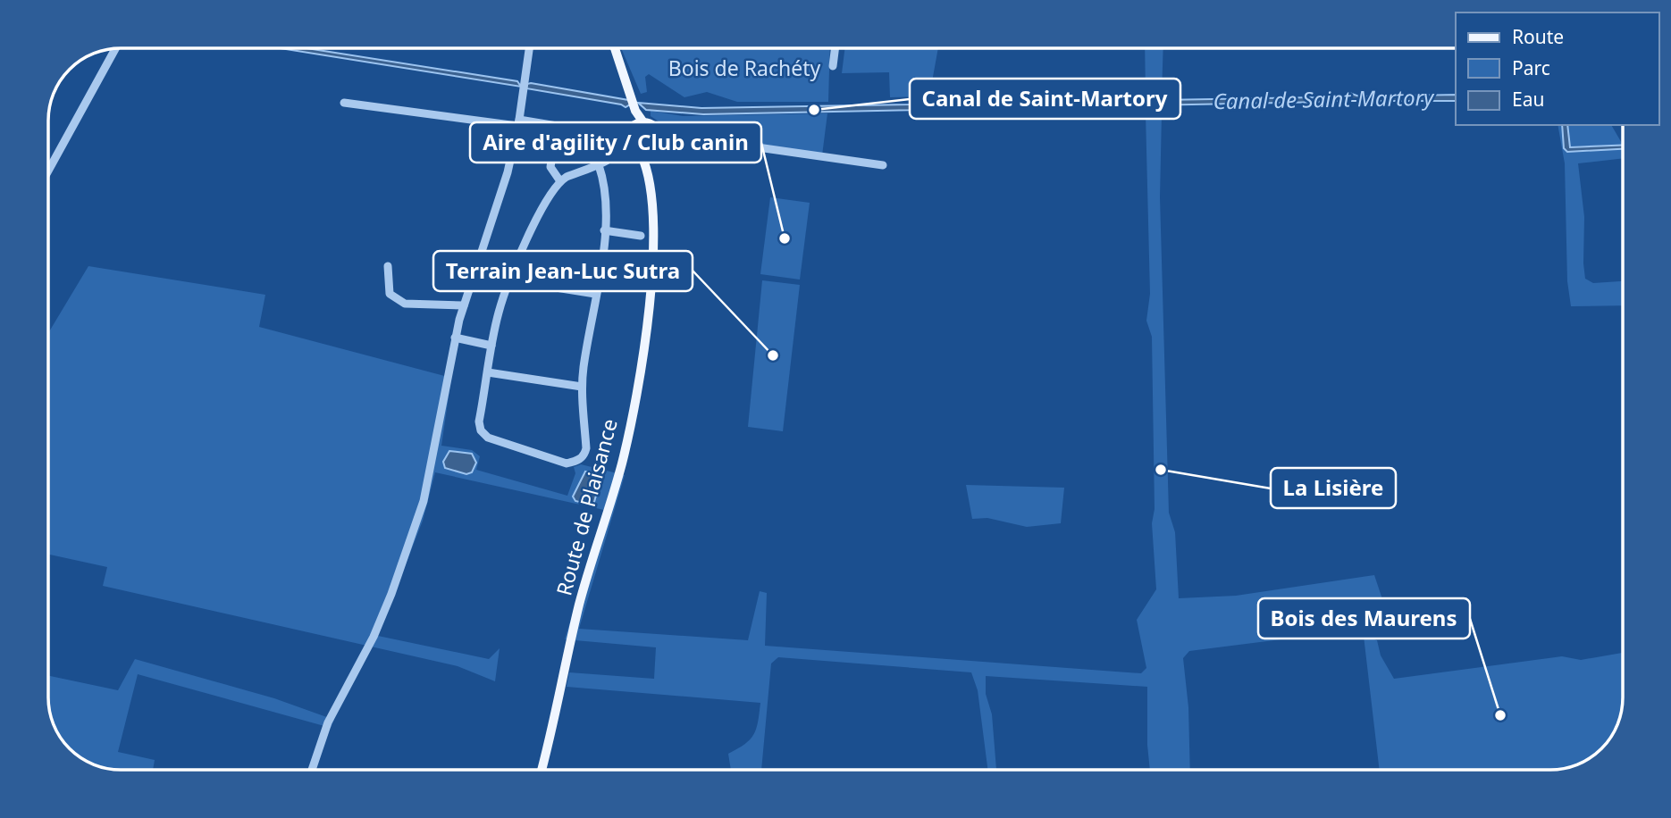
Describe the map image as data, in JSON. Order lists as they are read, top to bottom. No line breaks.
{"streets":{"main road":["Route de Plaisance"]},"water":["Canal de Saint-Martory"],"parks":["Bois de Rachéty"],"places":["Canal de Saint-Martory","Aire d'agility / Club canin","Terrain Jean-Luc Sutra","La Lisière","Bois des Maurens"],"legend":["Route","Parc","Eau"]}
